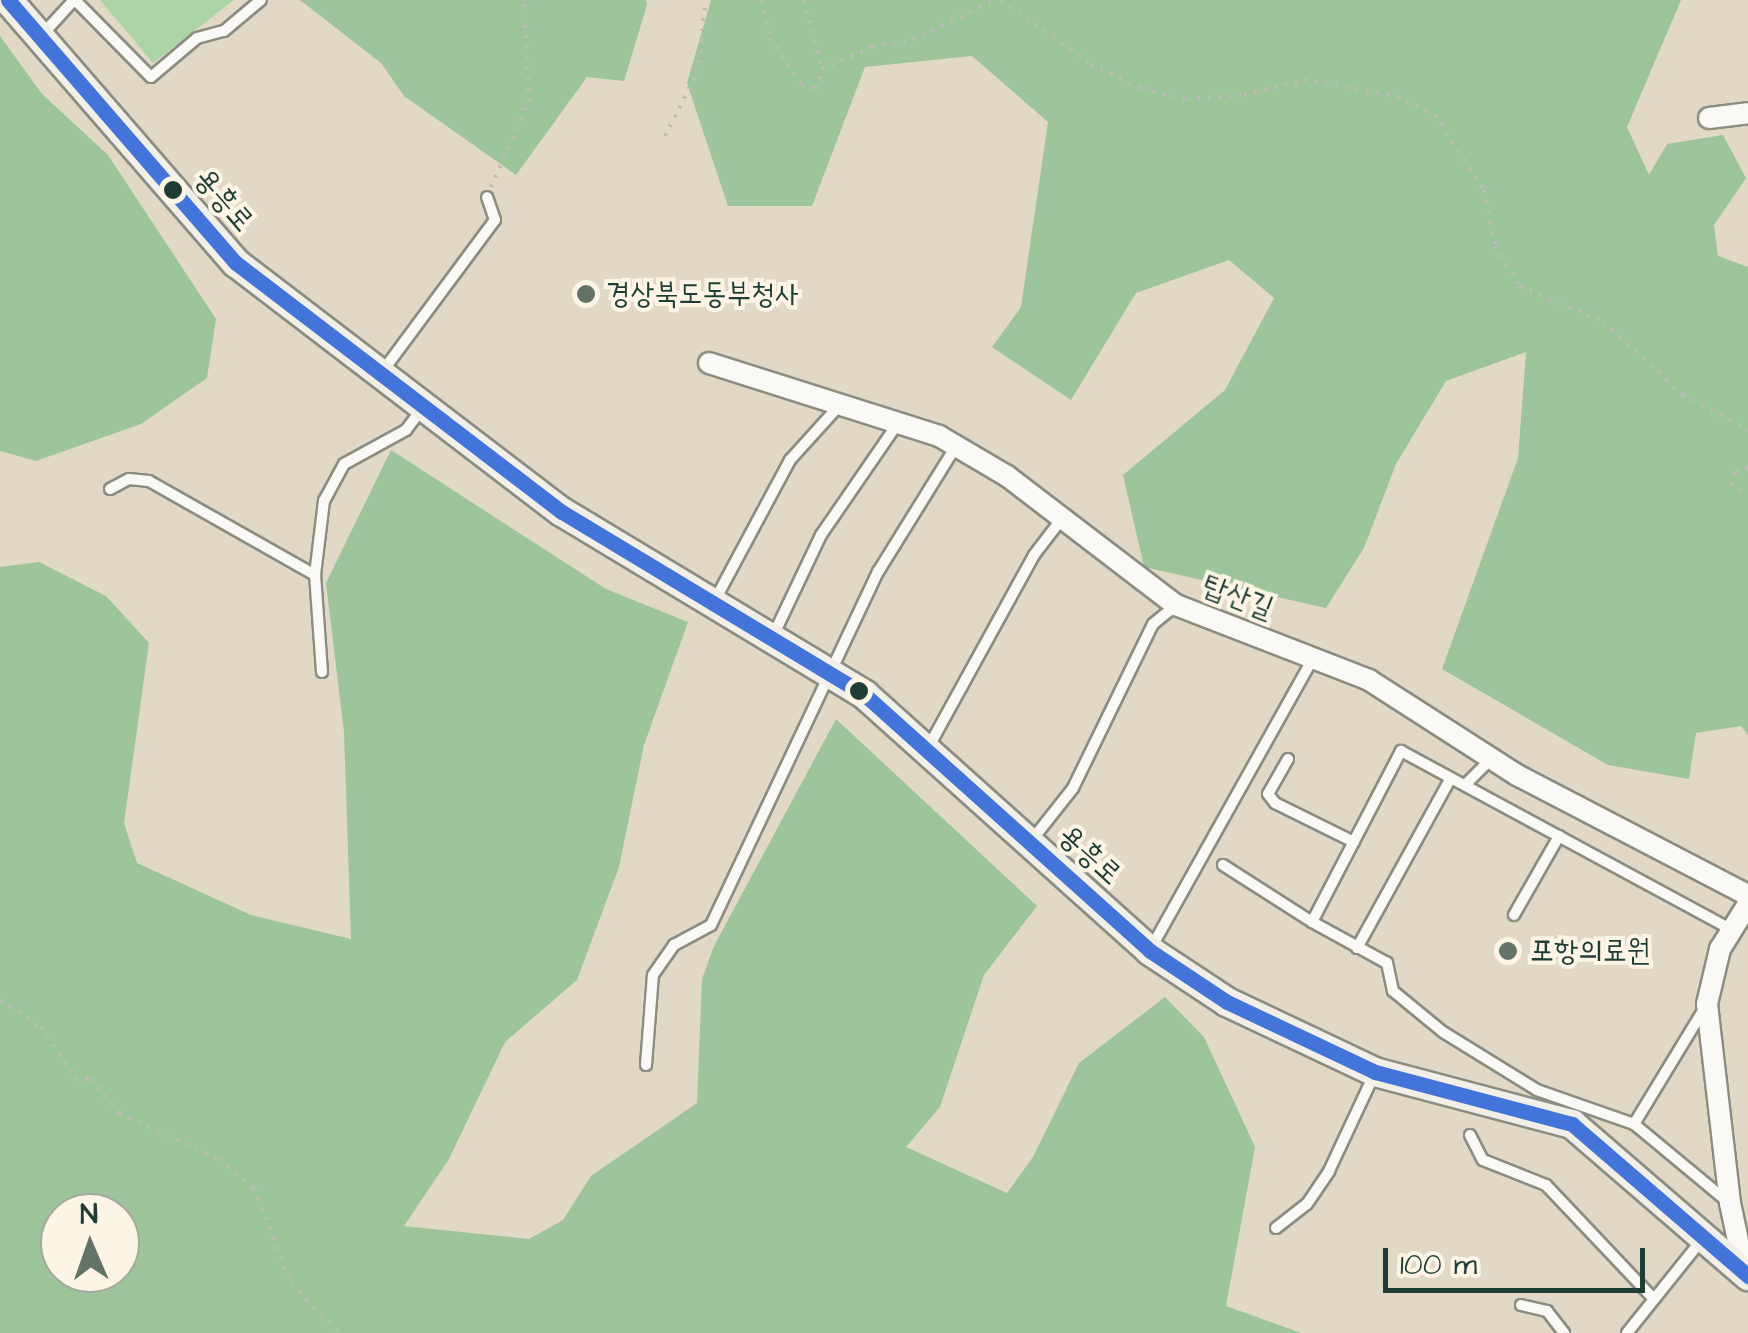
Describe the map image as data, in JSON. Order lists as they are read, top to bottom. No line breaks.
{"streets":{"street":["용흥로","탑산길"]},"places":["경상북도동부청사","포항의료원"],"scale_bar":"100 m","north":"top"}
